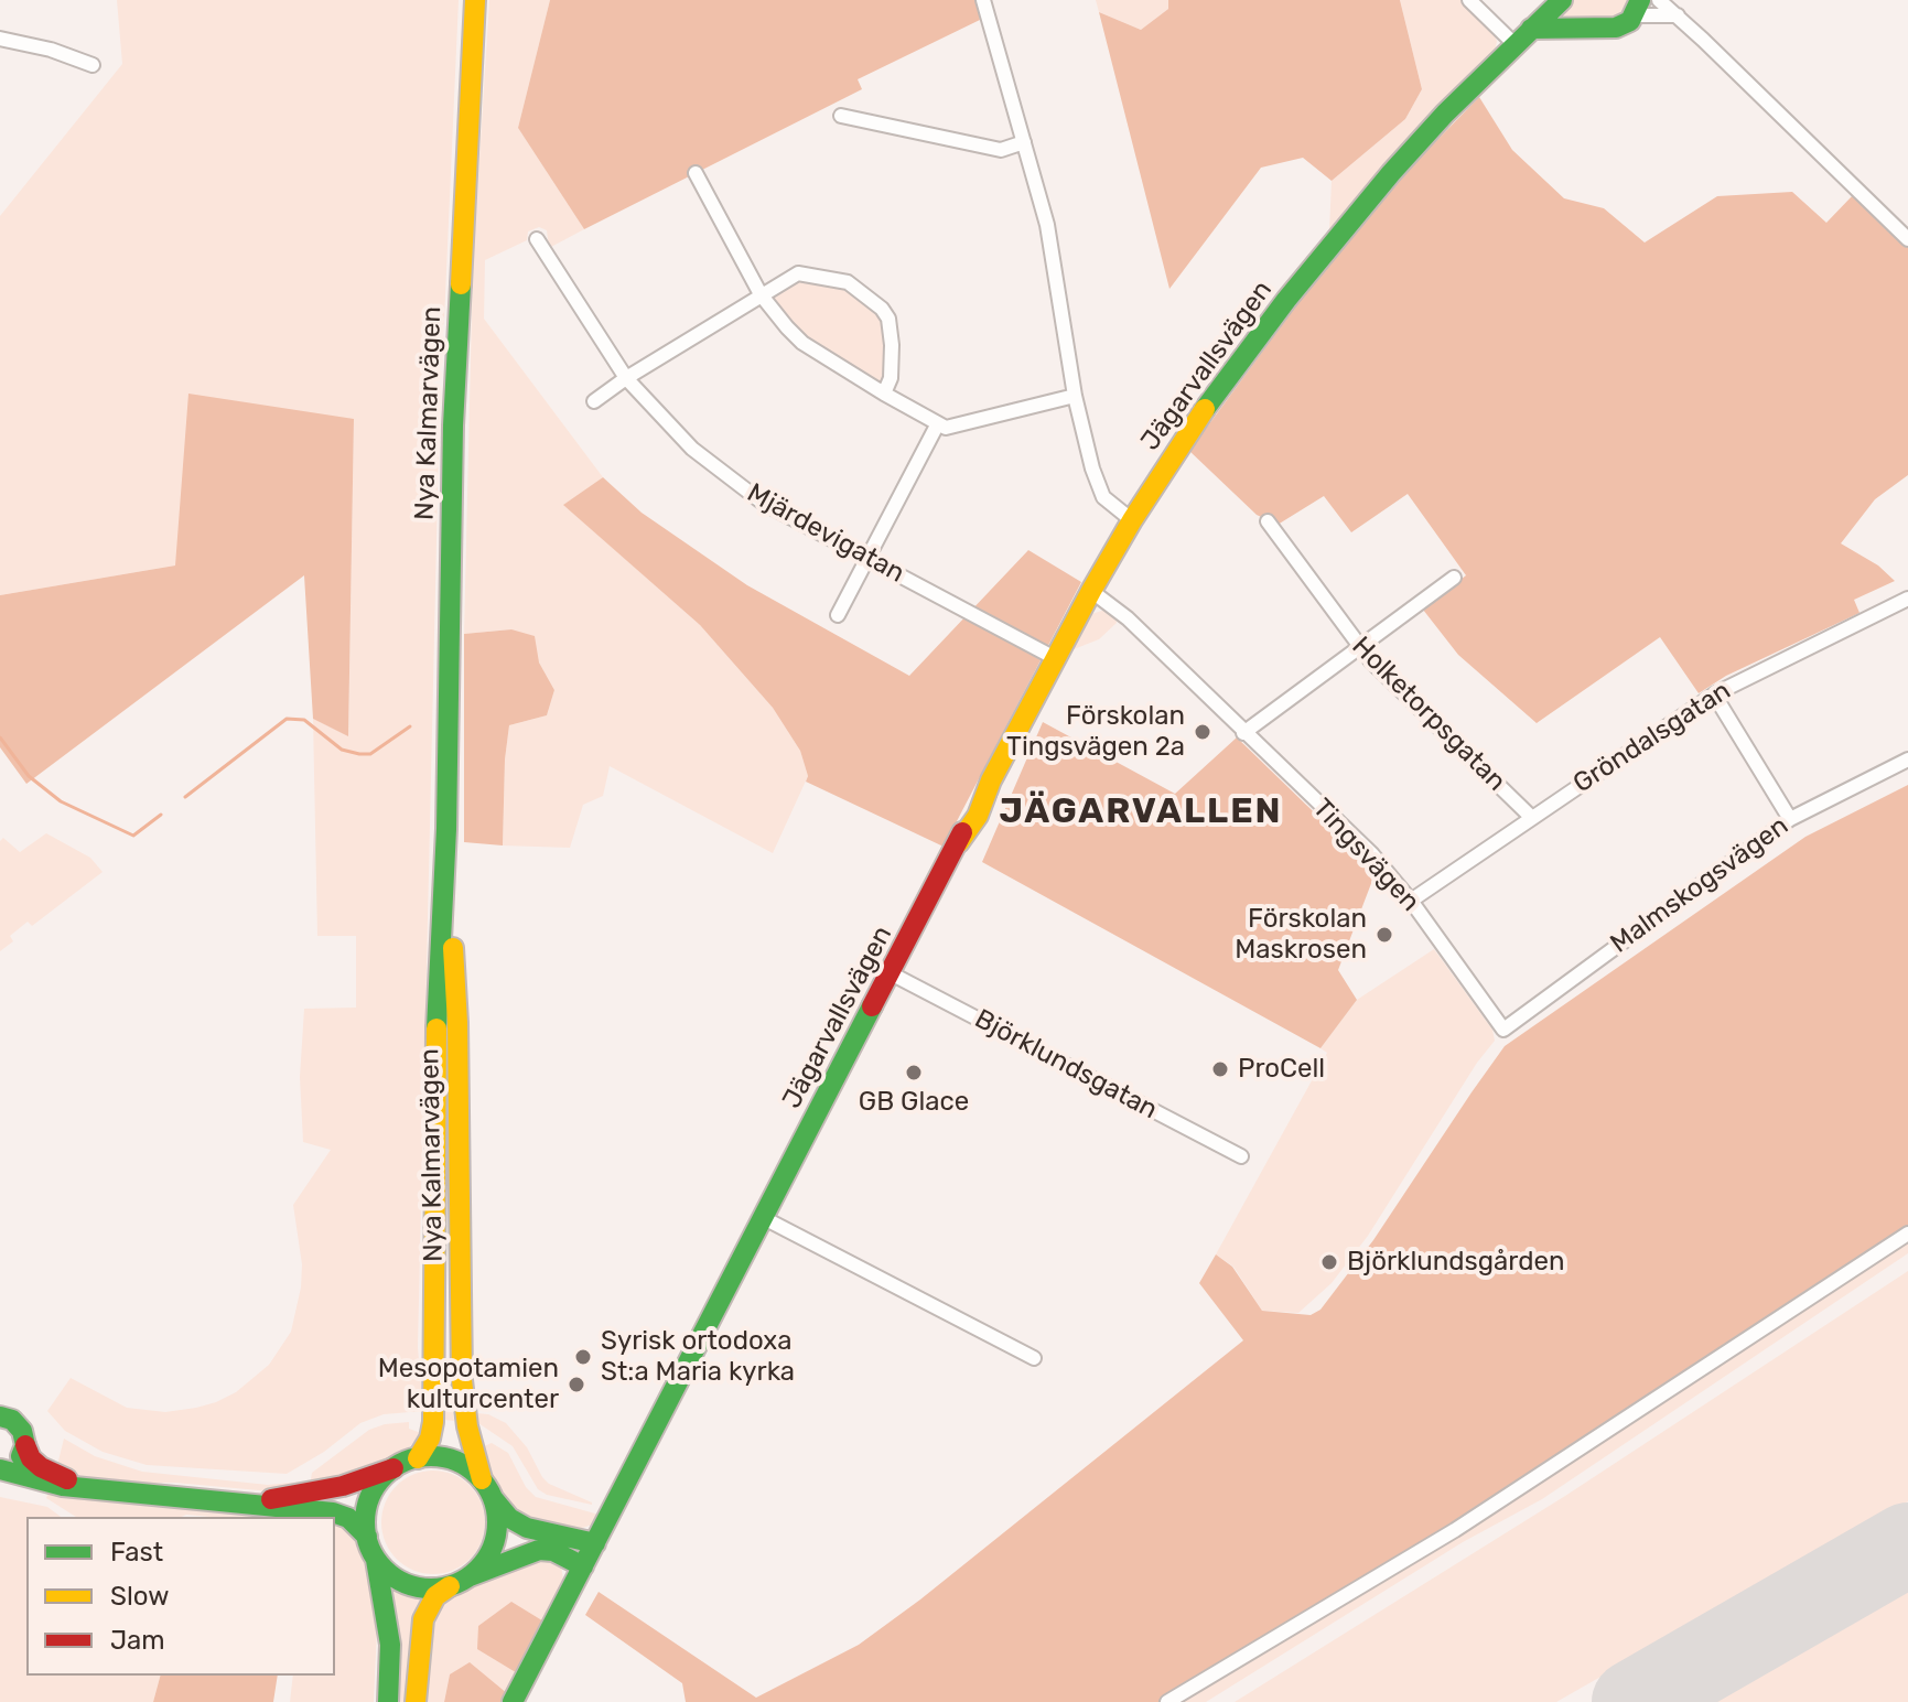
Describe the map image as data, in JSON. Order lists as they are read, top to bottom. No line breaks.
{"streets":{"street":["Jägarvallsvägen","Nya Kalmarvägen","Mjärdevigatan","Holketorpsgatan","Gröndalsgatan","Tingsvägen","Malmskogsvägen","Björklundsgatan"]},"crossings":[["Jägarvallsvägen","Mjärdevigatan"],["Jägarvallsvägen","Tingsvägen"],["Jägarvallsvägen","Björklundsgatan"],["Holketorpsgatan","Gröndalsgatan"],["Gröndalsgatan","Tingsvägen"],["Tingsvägen","Malmskogsvägen"]],"districts":["JÄGARVALLEN"],"places":["Förskolan Tingsvägen 2a","Förskolan Maskrosen","ProCell","GB Glace","Björklundsgården","Syrisk ortodoxa St:a Maria kyrka","Mesopotamien kulturcenter"],"legend":["Fast","Slow","Jam"]}
